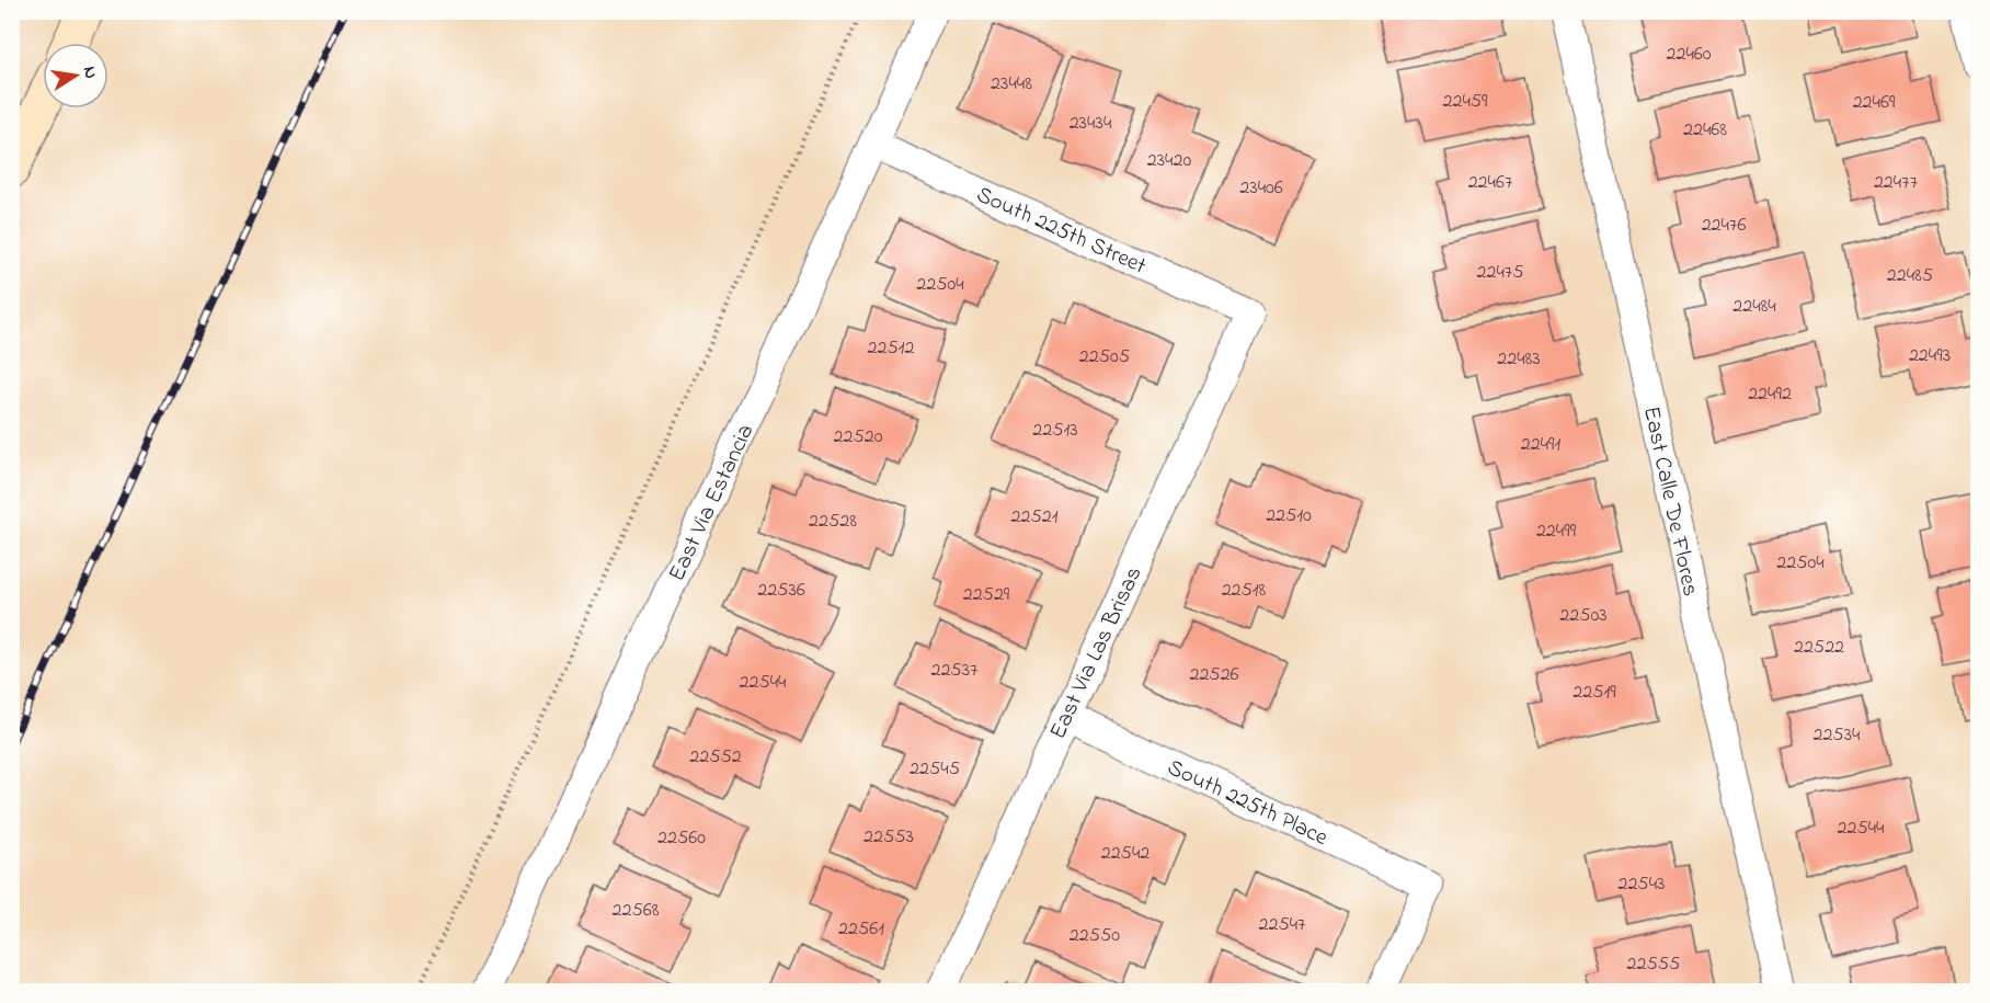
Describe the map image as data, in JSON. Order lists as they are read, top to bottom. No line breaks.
{"streets":{"street":["South 225th Street","East Calle De Flores","East Via Estancia","East Via Las Brisas","South 225th Place"]},"crossings":[["South 225th Street","East Via Estancia"],["South 225th Street","East Via Las Brisas"],["East Via Las Brisas","South 225th Place"]],"house_numbers":["22460","23448","22459","22469","23434","22468","23420","22467","22477","23406","22476","22475","22485","22504","22484","22512","22493","22505","22483","22492","22513","22520","22491","22510","22521","22528","22499","22504","22536","22518","22529","22503","22522","22537","22526","22544","22519","22534","22552","22545","22544","22553","22560","22542","22543","22568","22547","22561","22550","22555"],"north":"right"}
